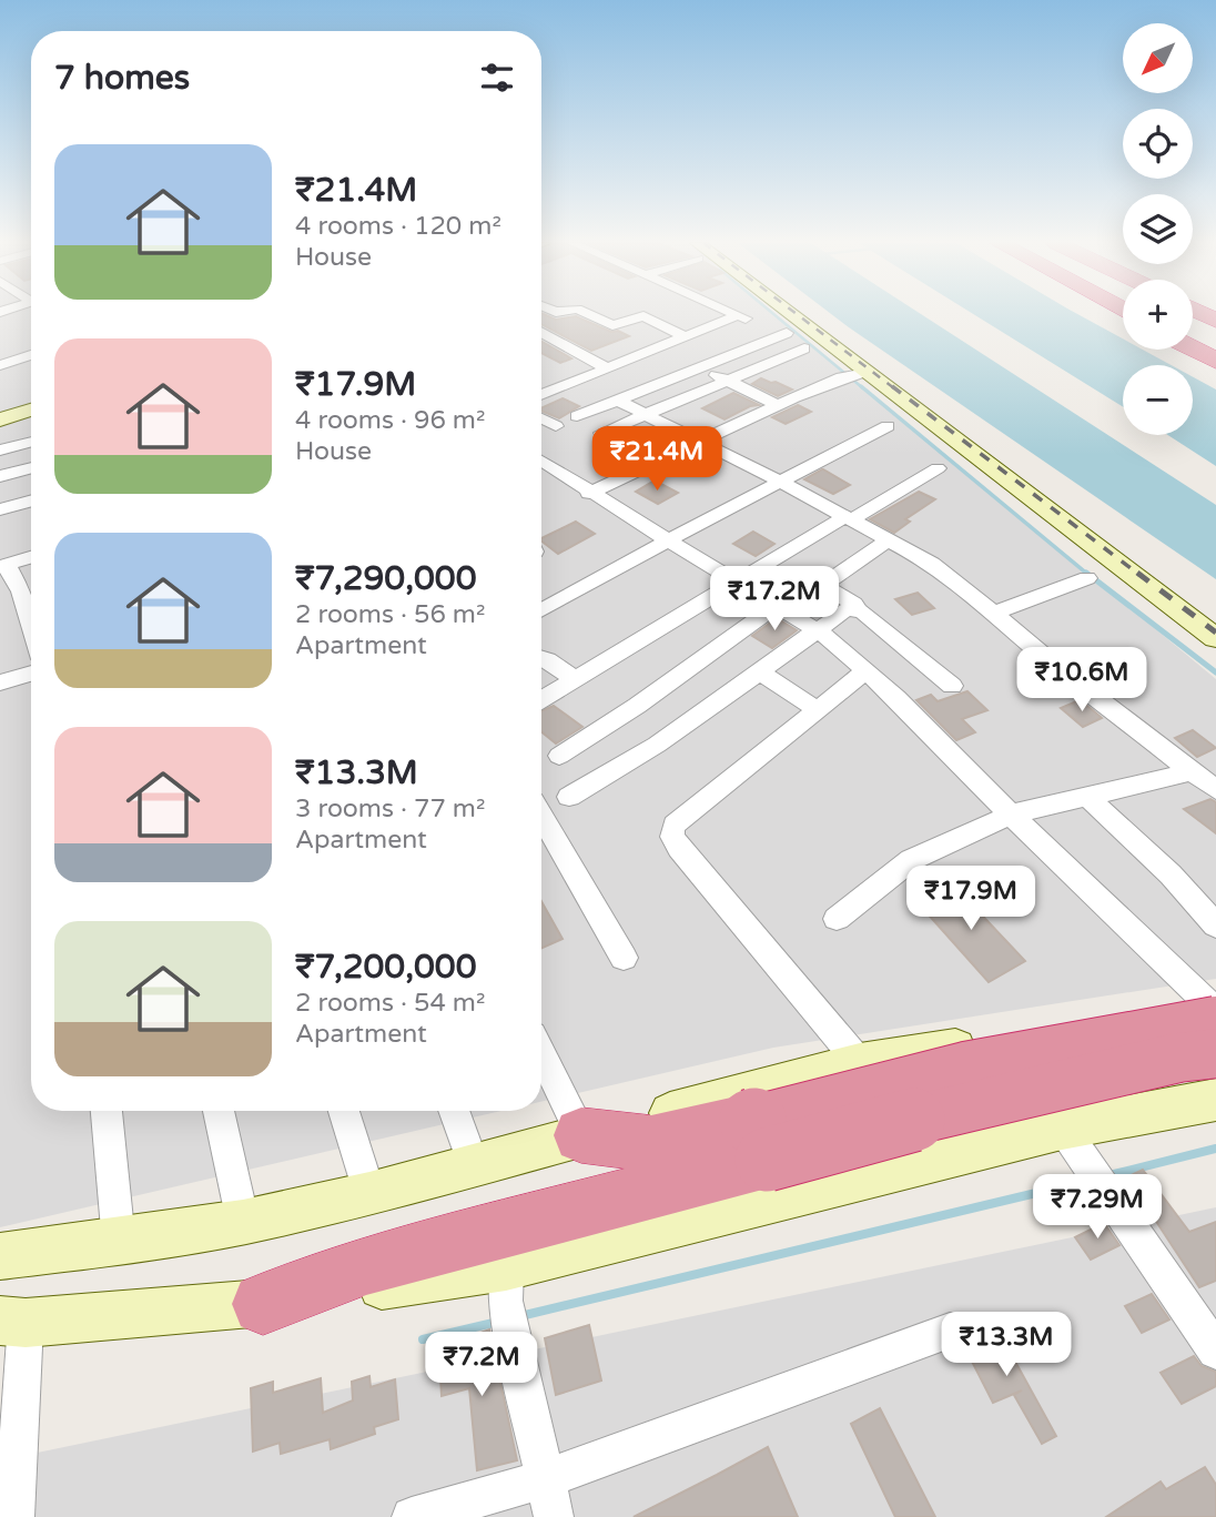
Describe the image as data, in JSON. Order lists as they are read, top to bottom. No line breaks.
{"north":"bottom left","page":{"map_buttons":["+","−"],"heading":"7 homes","list":[{"name":"₹21.4M","note":"4 rooms · 120 m² · House"},{"name":"₹17.9M","note":"4 rooms · 96 m² · House"},{"name":"₹7,290,000","note":"2 rooms · 56 m² · Apartment"},{"name":"₹13.3M","note":"3 rooms · 77 m² · Apartment"},{"name":"₹7,200,000","note":"2 rooms · 54 m² · Apartment"}],"price":["₹21.4M","₹17.2M","₹10.6M","₹17.9M","₹7.29M","₹13.3M","₹7.2M"]}}
